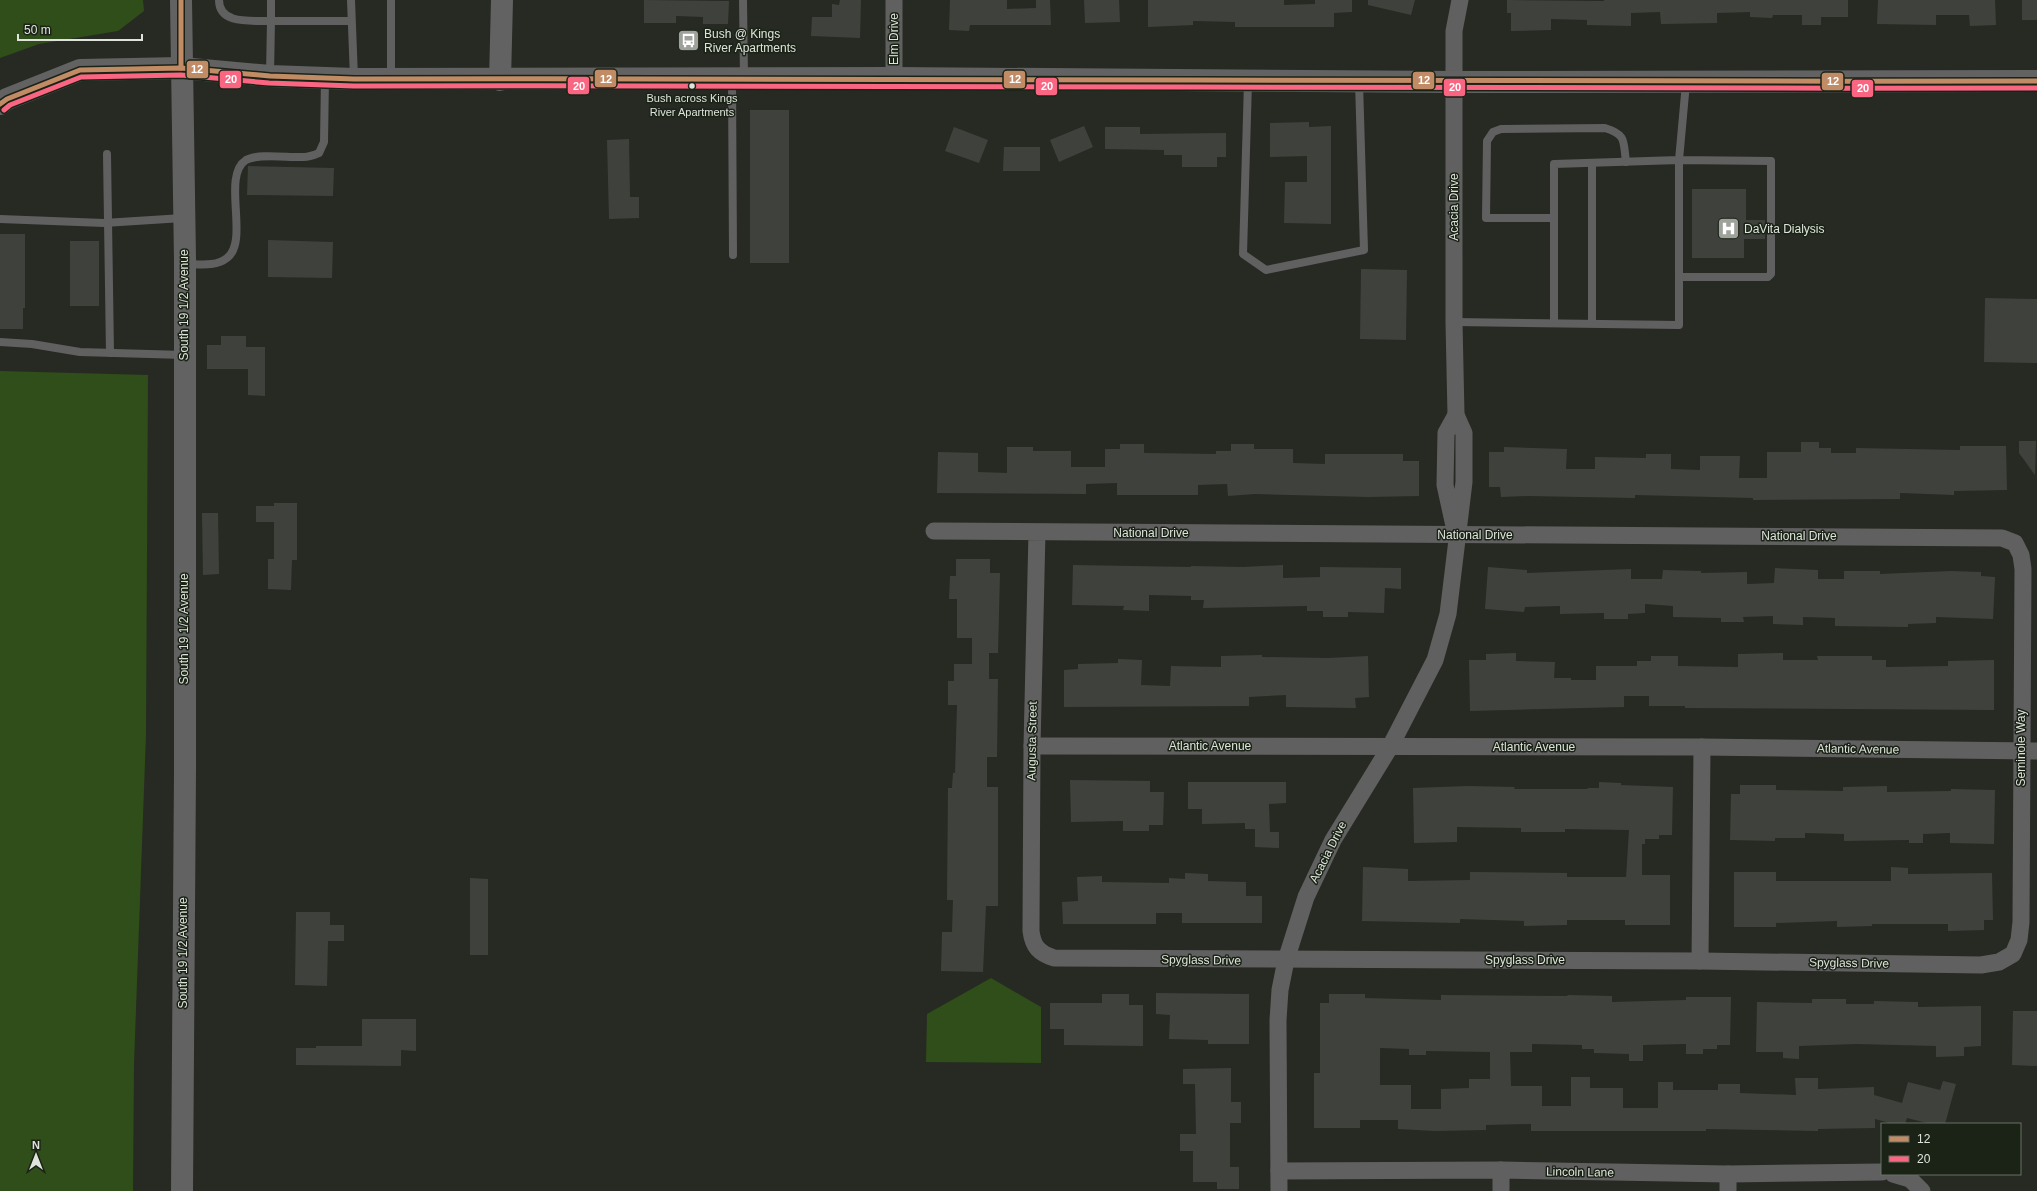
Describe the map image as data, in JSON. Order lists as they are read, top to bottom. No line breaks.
{"streets":{"main road":["South 19 1/2 Avenue"],"street":["Elm Drive","Acacia Drive","National Drive","Augusta Street","Atlantic Avenue","Seminole Way","Spyglass Drive","Lincoln Lane"]},"crossings":[["Acacia Drive","National Drive"],["Acacia Drive","Atlantic Avenue"],["Acacia Drive","Spyglass Drive"],["Acacia Drive","Lincoln Lane"],["National Drive","Augusta Street"],["National Drive","Seminole Way"],["Augusta Street","Atlantic Avenue"],["Augusta Street","Spyglass Drive"],["Atlantic Avenue","Seminole Way"],["Seminole Way","Spyglass Drive"]],"places":{"bus stop":["Bush @ Kings River Apartments"],"other":["Bush across Kings River Apartments"],"hospital":["DaVita Dialysis"]},"lines":["transit line 12","transit line 20"],"legend":["12","20"],"scale_bar":"50 m","north":"top"}
